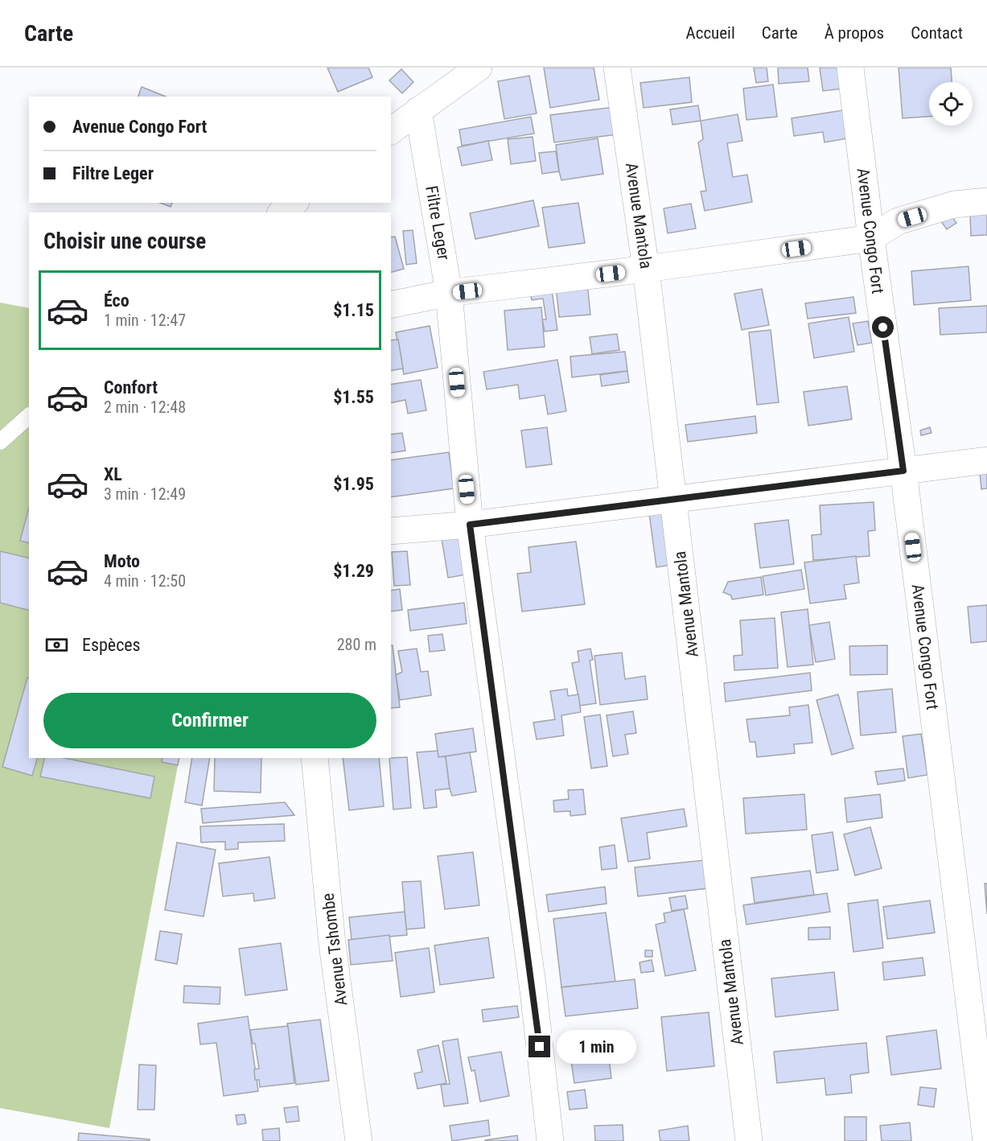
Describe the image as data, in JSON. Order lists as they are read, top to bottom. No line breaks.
{"streets":{"street":["Avenue Mantola","Filtre Leger","Avenue Congo Fort","Avenue Tshombe"]},"page":{"header":"Carte","nav":["Accueil","Carte","À propos","Contact"],"banner":["Avenue Congo Fort","Filtre Leger"],"heading":"Choisir une course","list":[{"name":"Éco","note":"1 min · 12:47","value":"$1.15"},{"name":"Confort","note":"2 min · 12:48","value":"$1.55"},{"name":"XL","note":"3 min · 12:49","value":"$1.95"},{"name":"Moto","note":"4 min · 12:50","value":"$1.29"}],"pay":["Espèces","280 m"],"buttons":"Confirmer","bubble":"1 min"}}
